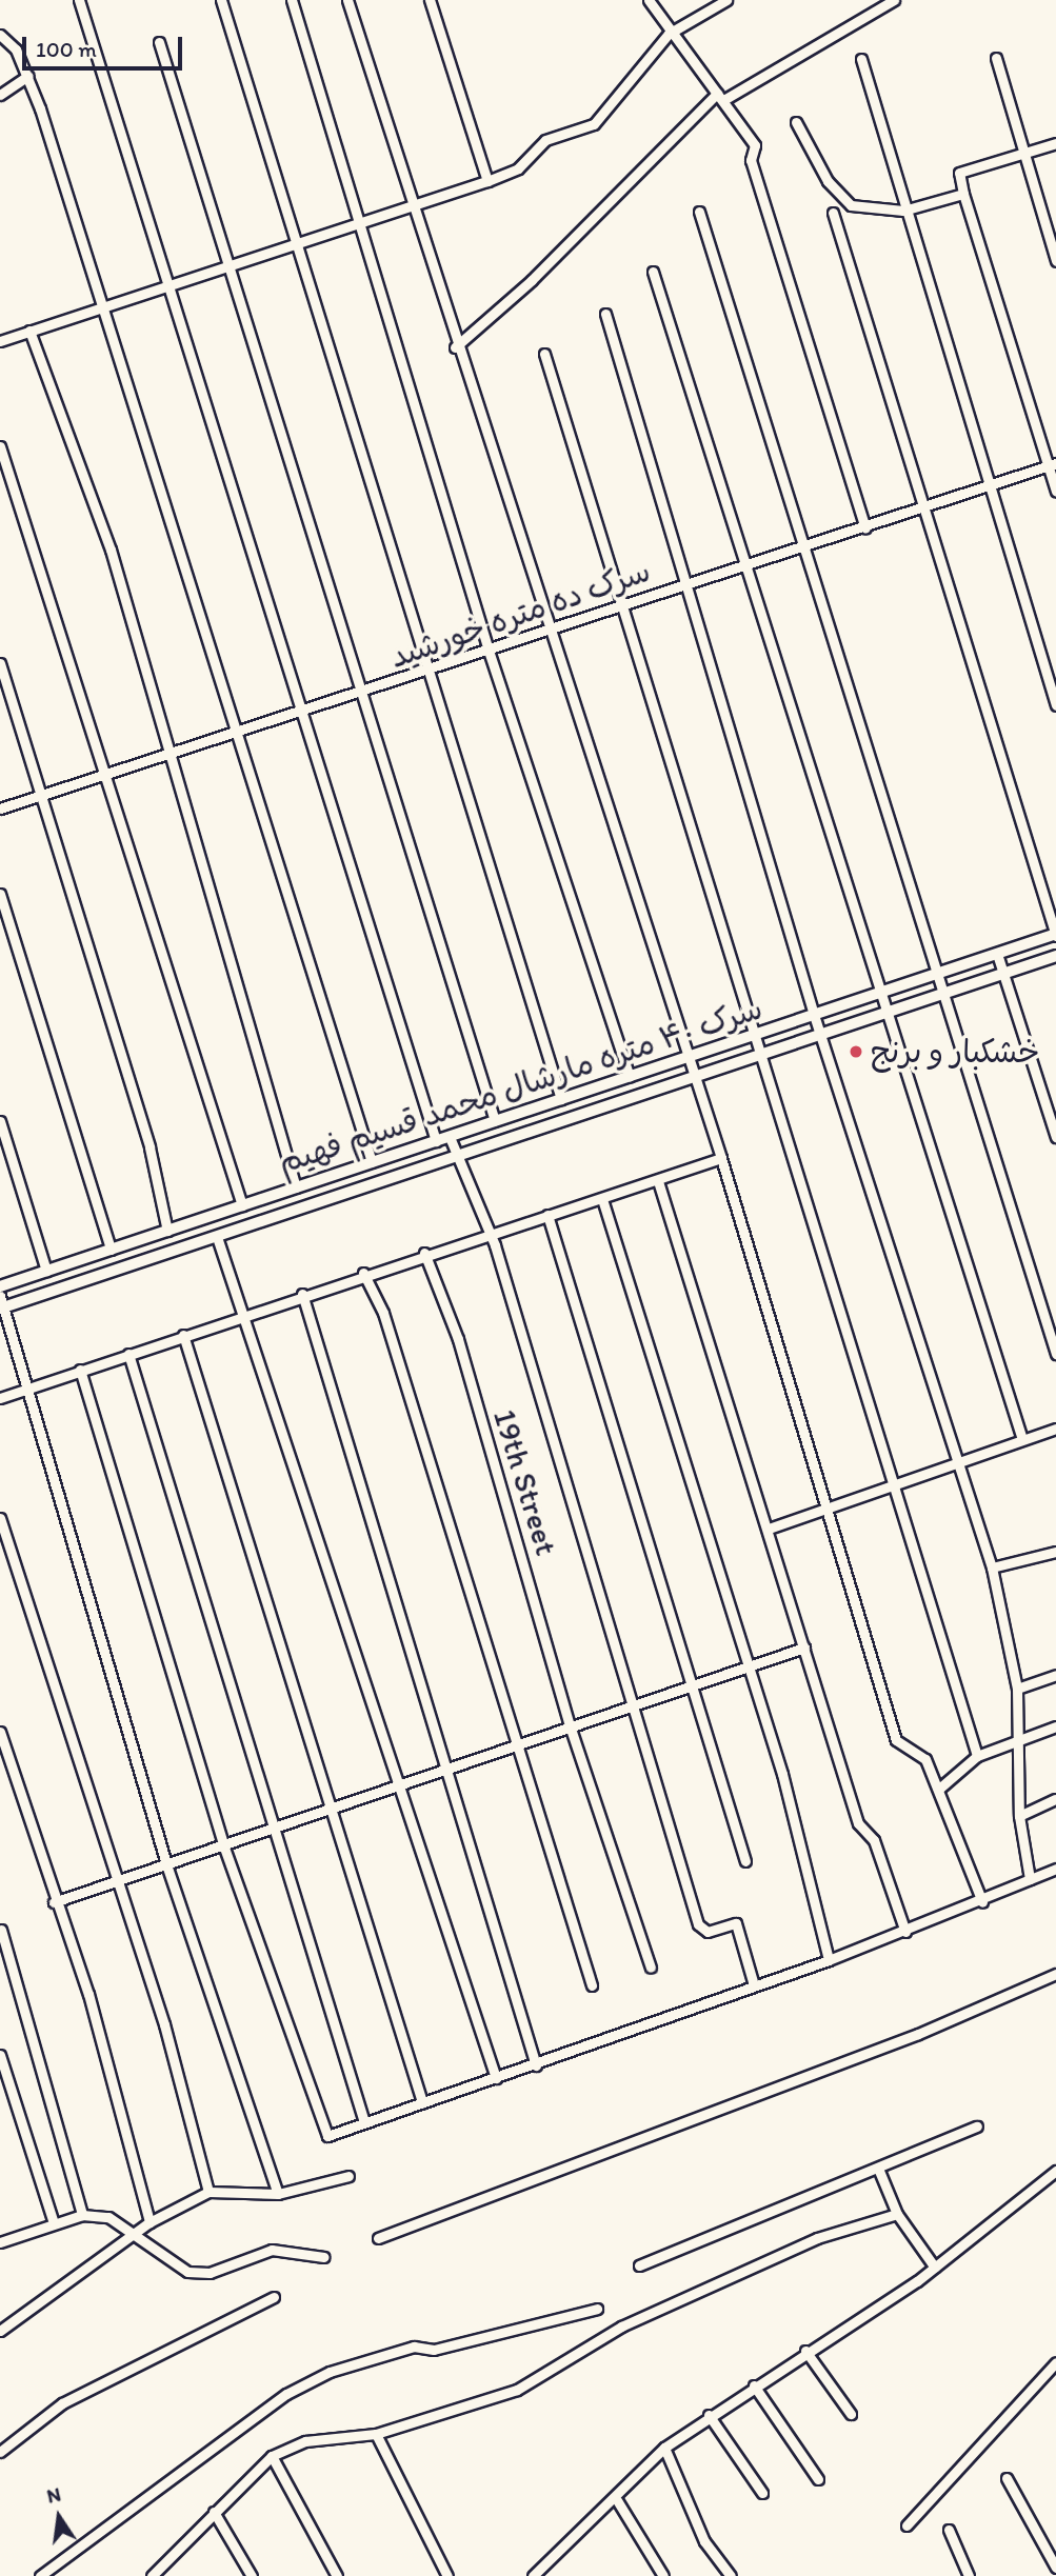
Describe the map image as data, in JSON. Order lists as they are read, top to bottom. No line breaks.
{"streets":{"street":["سرک ده متره خورشید","سرک ۴۰ متره مارشال محمد قسیم فهیم","19th Street"]},"places":["خشکبار و برنج"],"scale_bar":"100 m","north":"top"}
